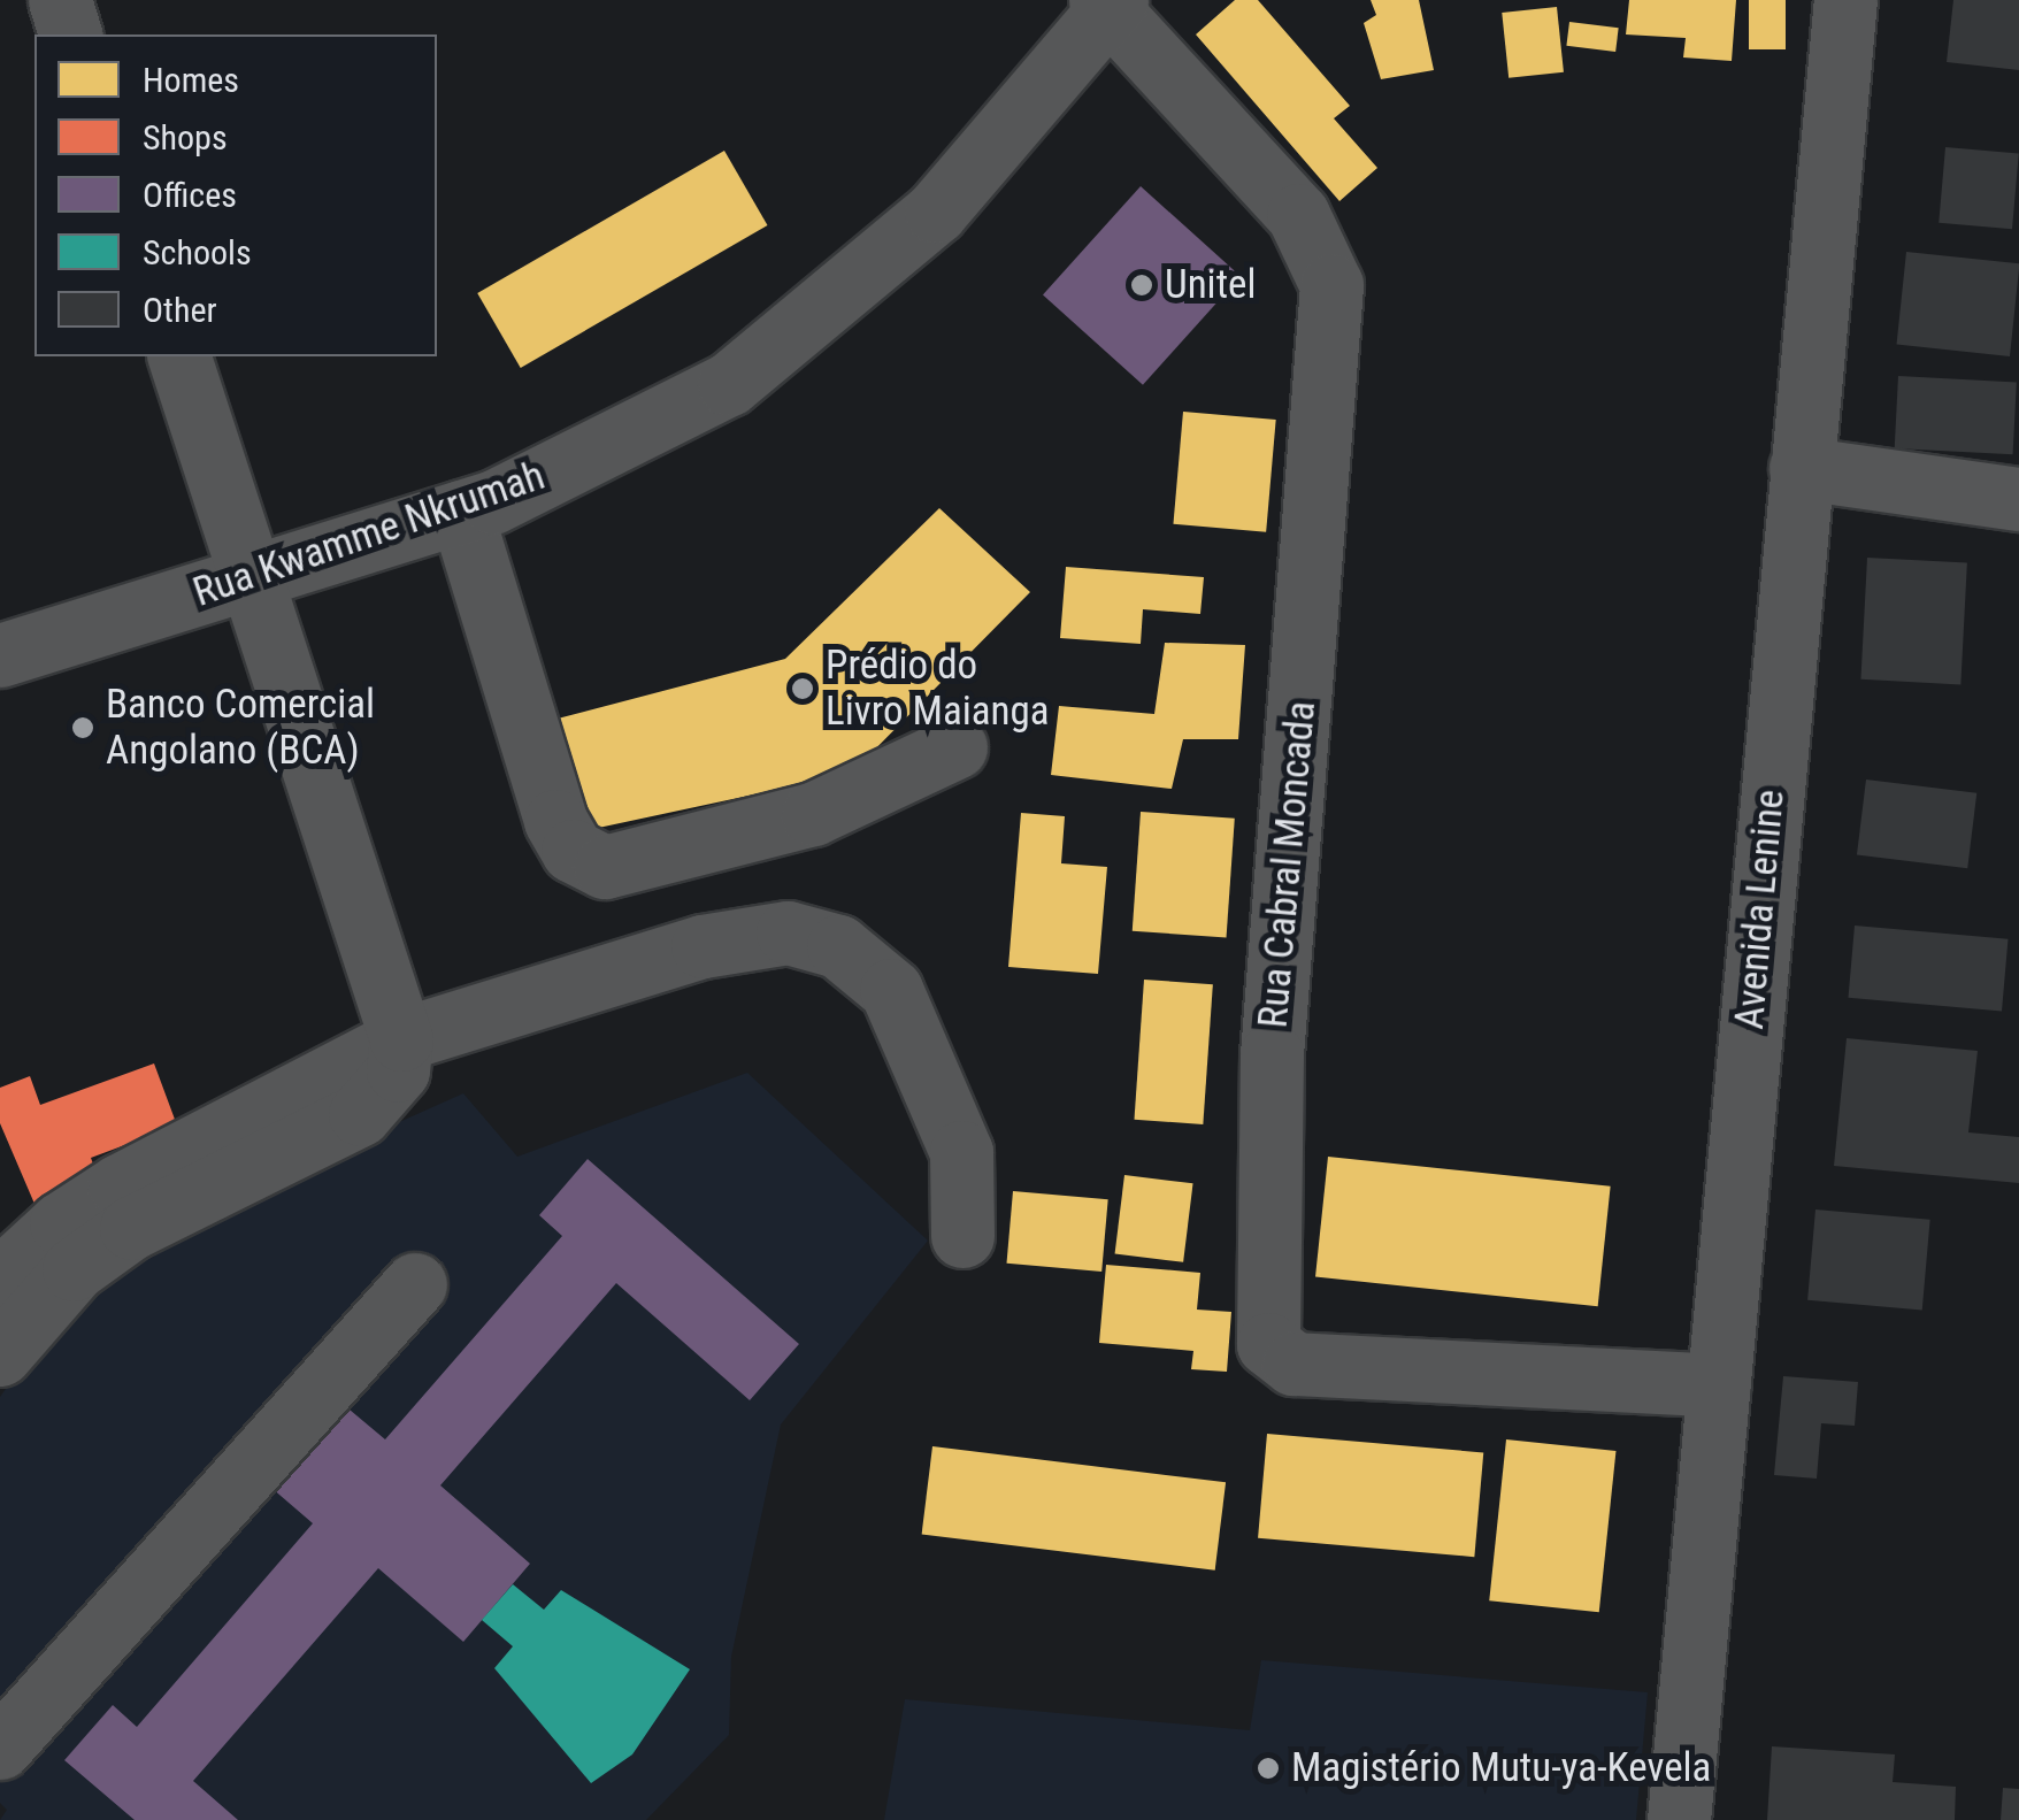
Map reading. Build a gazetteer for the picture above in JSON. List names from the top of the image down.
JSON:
{
  "streets": {
    "street": ["Rua Kwamme Nkrumah", "Rua Cabral Moncada", "Avenida Lenine"]
  },
  "crossings": [
    ["Rua Kwamme Nkrumah", "Rua Cabral Moncada"],
    ["Rua Cabral Moncada", "Avenida Lenine"]
  ],
  "places": [
    "Unitel",
    "Prédio do Livro Maianga",
    "Banco Comercial Angolano (BCA)",
    "Magistério Mutu-ya-Kevela"
  ],
  "legend": [
    "Homes",
    "Shops",
    "Offices",
    "Schools",
    "Other"
  ]
}
